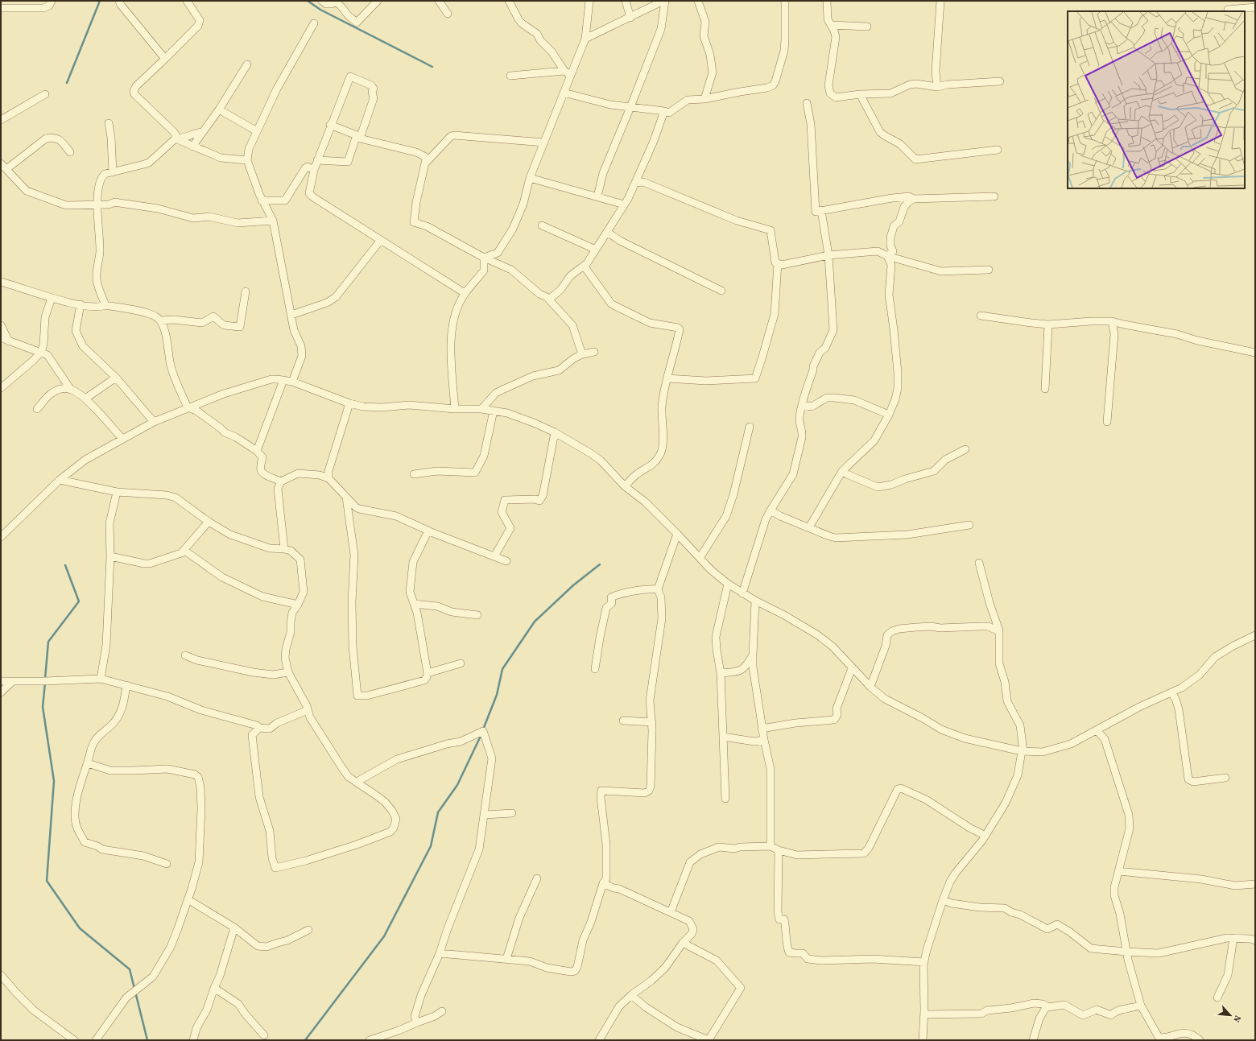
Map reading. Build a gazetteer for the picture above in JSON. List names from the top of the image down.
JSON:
{
  "north": "bottom right"
}
